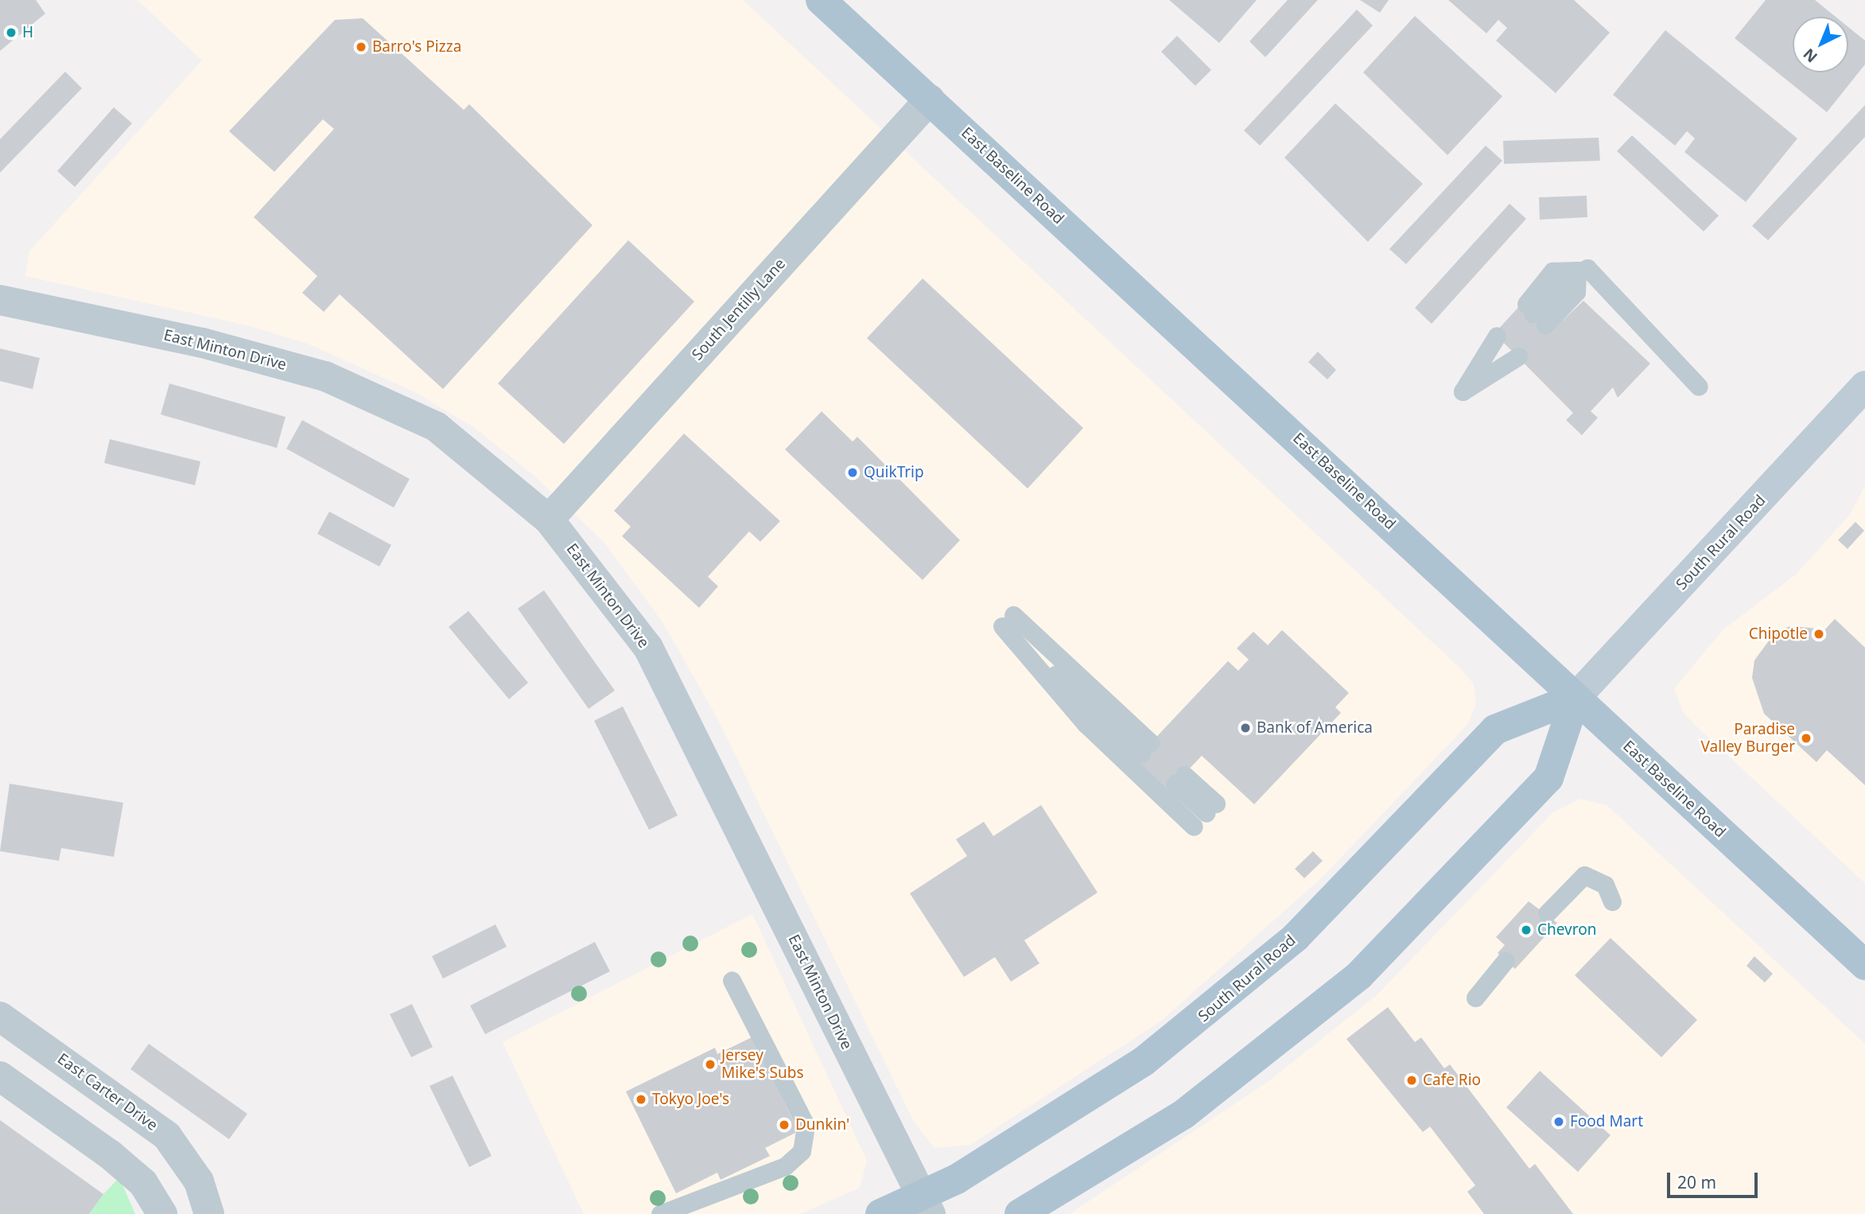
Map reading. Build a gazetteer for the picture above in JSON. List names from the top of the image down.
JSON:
{
  "streets": {
    "main road": ["East Baseline Road", "South Rural Road"],
    "street": ["South Jentilly Lane", "East Minton Drive", "East Carter Drive"]
  },
  "crossings": [
    ["East Baseline Road", "South Jentilly Lane"],
    ["East Baseline Road", "South Rural Road"],
    ["South Jentilly Lane", "East Minton Drive"],
    ["East Minton Drive", "South Rural Road"]
  ],
  "places": [
    "H",
    "Barro's Pizza",
    "QuikTrip",
    "Chipotle",
    "Bank of America",
    "Paradise Valley Burger",
    "Chevron",
    "Jersey Mike's Subs",
    "Cafe Rio",
    "Tokyo Joe's",
    "Food Mart",
    "Dunkin'"
  ],
  "scale_bar": "20 m",
  "north": "bottom left"
}
